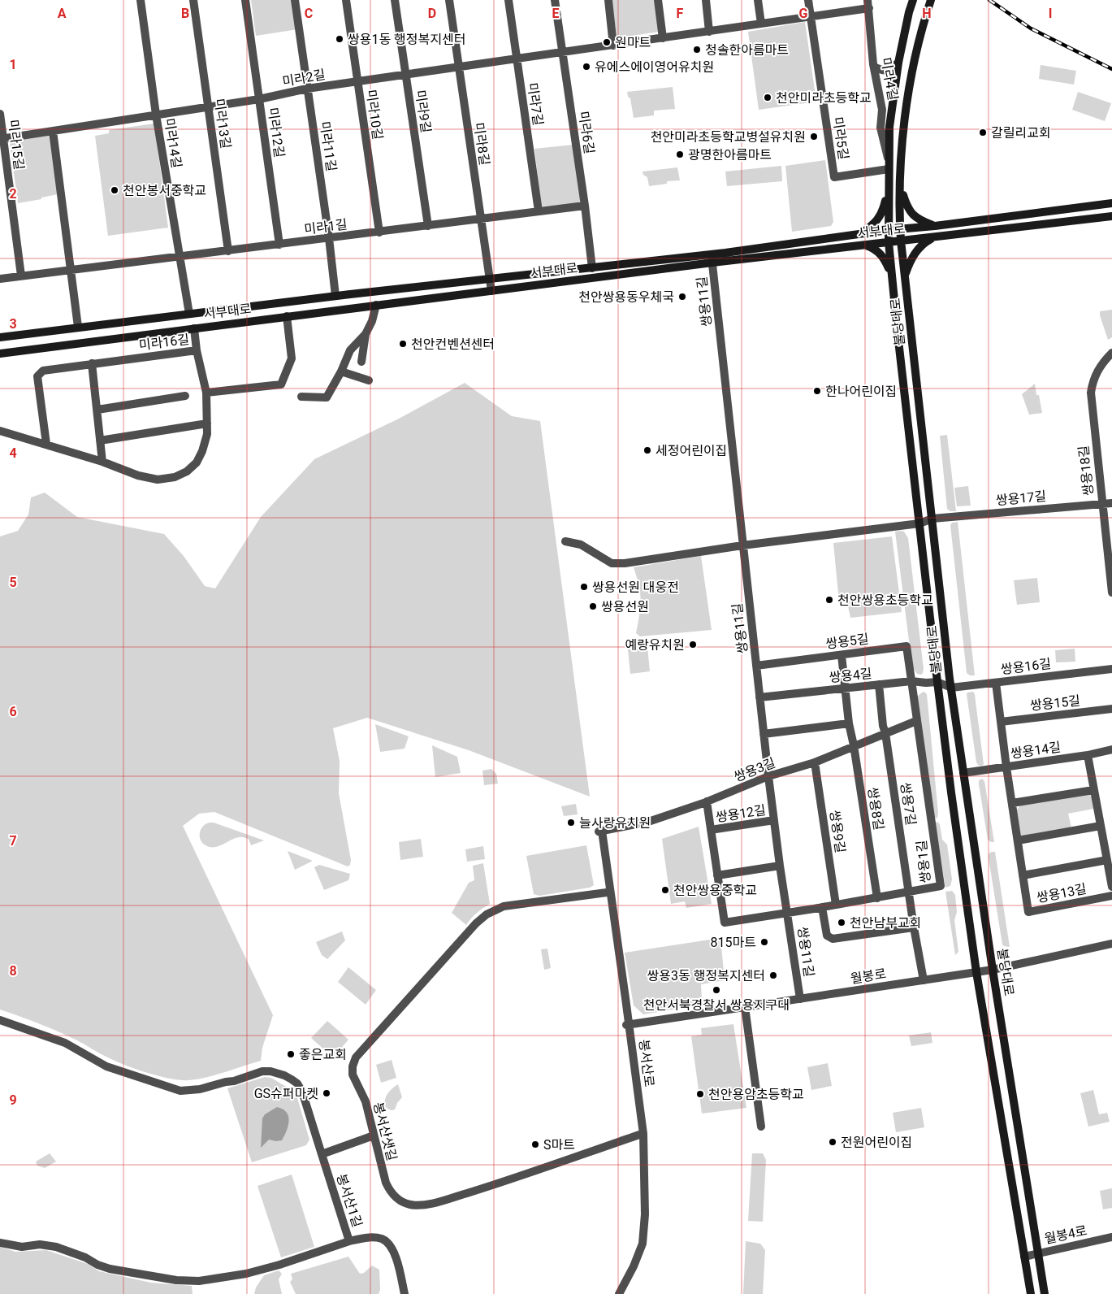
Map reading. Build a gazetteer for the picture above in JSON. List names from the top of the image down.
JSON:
{
  "streets": {
    "main road": ["서부대로", "불당대로"],
    "street": [
      "미라2길",
      "미라4길",
      "미라7길",
      "미라9길",
      "미라10길",
      "미라13길",
      "미라12길",
      "미라6길",
      "미라5길",
      "미라14길",
      "미라8길",
      "미라15길",
      "미라11길",
      "미라1길",
      "쌍용11길",
      "미라16길",
      "쌍용18길",
      "쌍용17길",
      "쌍용5길",
      "쌍용16길",
      "쌍용4길",
      "쌍용15길",
      "쌍용14길",
      "쌍용3길",
      "쌍용7길",
      "쌍용8길",
      "쌍용12길",
      "쌍용9길",
      "쌍용1길",
      "쌍용13길",
      "월봉로",
      "봉서산로",
      "봉서산샛길",
      "봉서산1길",
      "월봉4로"
    ]
  },
  "crossings": [
    ["미라2길", "미라4길"],
    ["미라2길", "미라7길"],
    ["미라2길", "미라9길"],
    ["미라2길", "미라10길"],
    ["미라2길", "미라13길"],
    ["미라2길", "미라12길"],
    ["미라2길", "미라6길"],
    ["미라2길", "미라5길"],
    ["미라2길", "미라14길"],
    ["미라2길", "미라8길"],
    ["미라2길", "미라15길"],
    ["미라2길", "미라11길"],
    ["미라4길", "미라5길"],
    ["미라4길", "불당대로"],
    ["미라7길", "미라1길"],
    ["미라9길", "미라1길"],
    ["미라10길", "미라1길"],
    ["미라13길", "미라1길"],
    ["미라12길", "미라1길"],
    ["미라6길", "미라1길"],
    ["미라6길", "서부대로"],
    ["미라5길", "불당대로"],
    ["미라14길", "미라1길"],
    ["미라14길", "서부대로"],
    ["미라8길", "미라1길"],
    ["미라8길", "서부대로"],
    ["미라15길", "미라1길"],
    ["미라11길", "미라1길"],
    ["미라11길", "서부대로"],
    ["서부대로", "쌍용11길"],
    ["서부대로", "불당대로"],
    ["쌍용11길", "쌍용17길"],
    ["쌍용11길", "쌍용5길"],
    ["쌍용11길", "쌍용4길"],
    ["쌍용11길", "쌍용3길"],
    ["쌍용11길", "쌍용12길"],
    ["쌍용11길", "쌍용1길"],
    ["쌍용11길", "월봉로"],
    ["불당대로", "쌍용17길"],
    ["불당대로", "쌍용16길"],
    ["불당대로", "쌍용4길"],
    ["불당대로", "쌍용14길"],
    ["불당대로", "월봉로"],
    ["불당대로", "월봉4로"],
    ["쌍용18길", "쌍용17길"],
    ["쌍용5길", "쌍용4길"],
    ["쌍용5길", "쌍용8길"],
    ["쌍용5길", "쌍용1길"],
    ["쌍용16길", "쌍용4길"],
    ["쌍용16길", "쌍용13길"],
    ["쌍용4길", "쌍용7길"],
    ["쌍용4길", "쌍용8길"],
    ["쌍용4길", "쌍용1길"],
    ["쌍용15길", "쌍용13길"],
    ["쌍용14길", "쌍용13길"],
    ["쌍용3길", "쌍용7길"],
    ["쌍용3길", "쌍용8길"],
    ["쌍용3길", "쌍용12길"],
    ["쌍용3길", "쌍용9길"],
    ["쌍용3길", "쌍용1길"],
    ["쌍용3길", "봉서산로"],
    ["쌍용7길", "쌍용1길"],
    ["쌍용7길", "월봉로"],
    ["쌍용8길", "쌍용1길"],
    ["쌍용12길", "쌍용1길"],
    ["쌍용9길", "쌍용1길"],
    ["월봉로", "봉서산로"],
    ["봉서산로", "봉서산샛길"]
  ],
  "places": [
    "쌍용1동 행정복지센터",
    "원마트",
    "청솔한아름마트",
    "유에스에이영어유치원",
    "천안미라초등학교",
    "갈릴리교회",
    "천안미라초등학교병설유치원",
    "광명한아름마트",
    "천안봉서중학교",
    "천안쌍용동우체국",
    "천안컨벤션센터",
    "한나어린이집",
    "세정어린이집",
    "쌍용선원 대웅전",
    "천안쌍용초등학교",
    "쌍용선원",
    "예랑유치원",
    "늘사랑유치원",
    "천안쌍용중학교",
    "천안남부교회",
    "815마트",
    "쌍용3동 행정복지센터",
    "천안서북경찰서 쌍용지구대",
    "좋은교회",
    "GS슈퍼마켓",
    "천안용암초등학교",
    "전원어린이집",
    "S마트"
  ],
  "grid": {
    "columns": [
      "A",
      "B",
      "C",
      "D",
      "E",
      "F",
      "G",
      "H",
      "I"
    ],
    "rows": [
      "1",
      "2",
      "3",
      "4",
      "5",
      "6",
      "7",
      "8",
      "9"
    ]
  }
}
